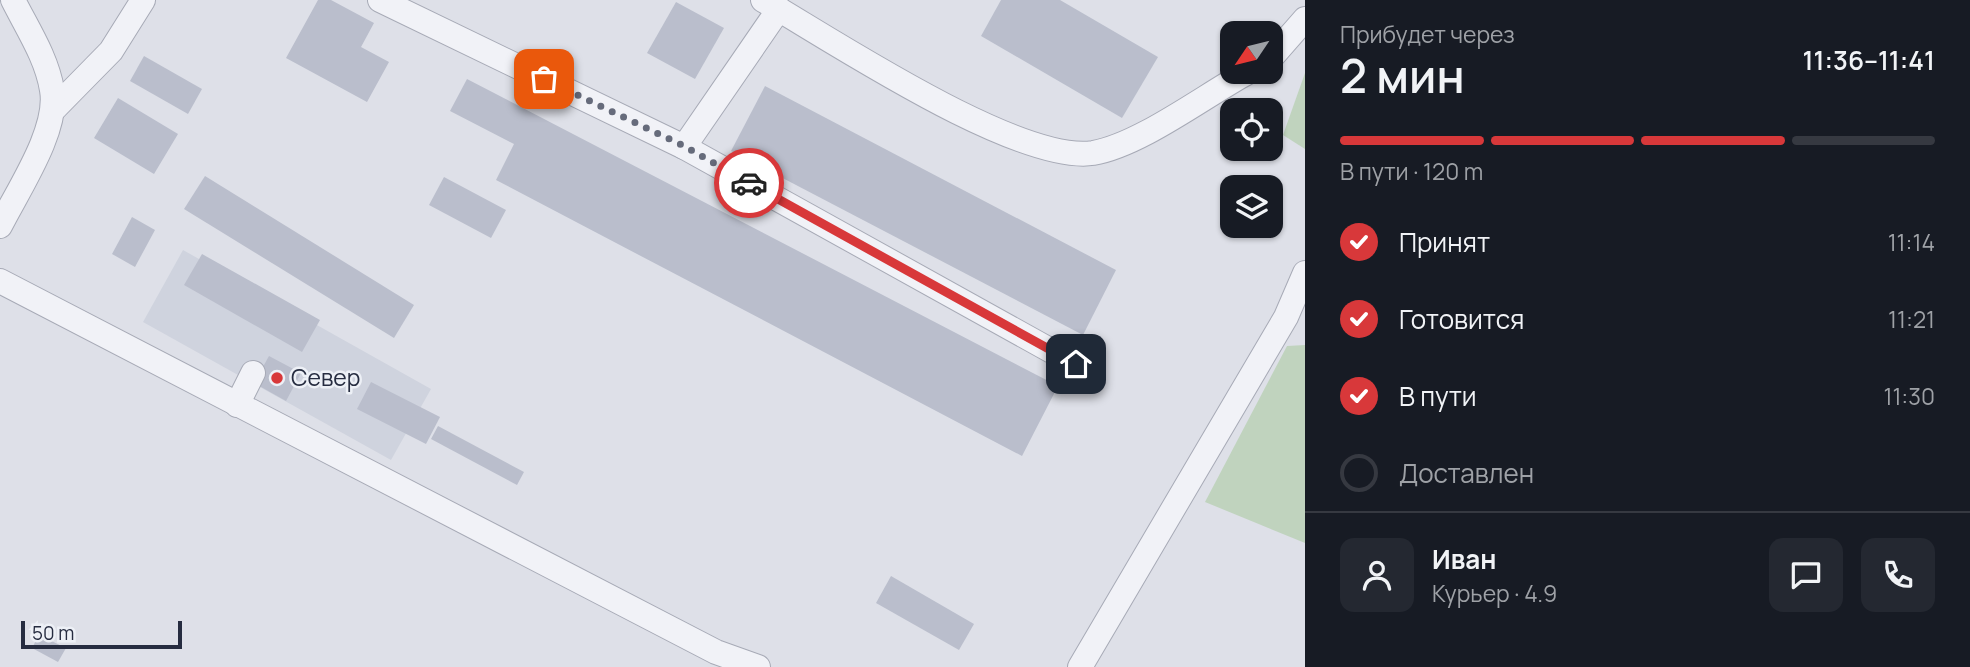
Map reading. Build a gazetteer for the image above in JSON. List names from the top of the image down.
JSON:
{
  "places": ["Север"],
  "scale_bar": "50 m",
  "north": "bottom left",
  "page": {
    "heading": ["2 мин", "Прибудет через", "11:36–11:41"],
    "panel": ["Иван", "Курьер · 4.9"],
    "bar": "В пути · 120 m",
    "list": [
      ["Принят", "11:14"],
      ["Готовится", "11:21"],
      ["В пути", "11:30"],
      "Доставлен"
    ],
    "scale": "50 m"
  }
}
